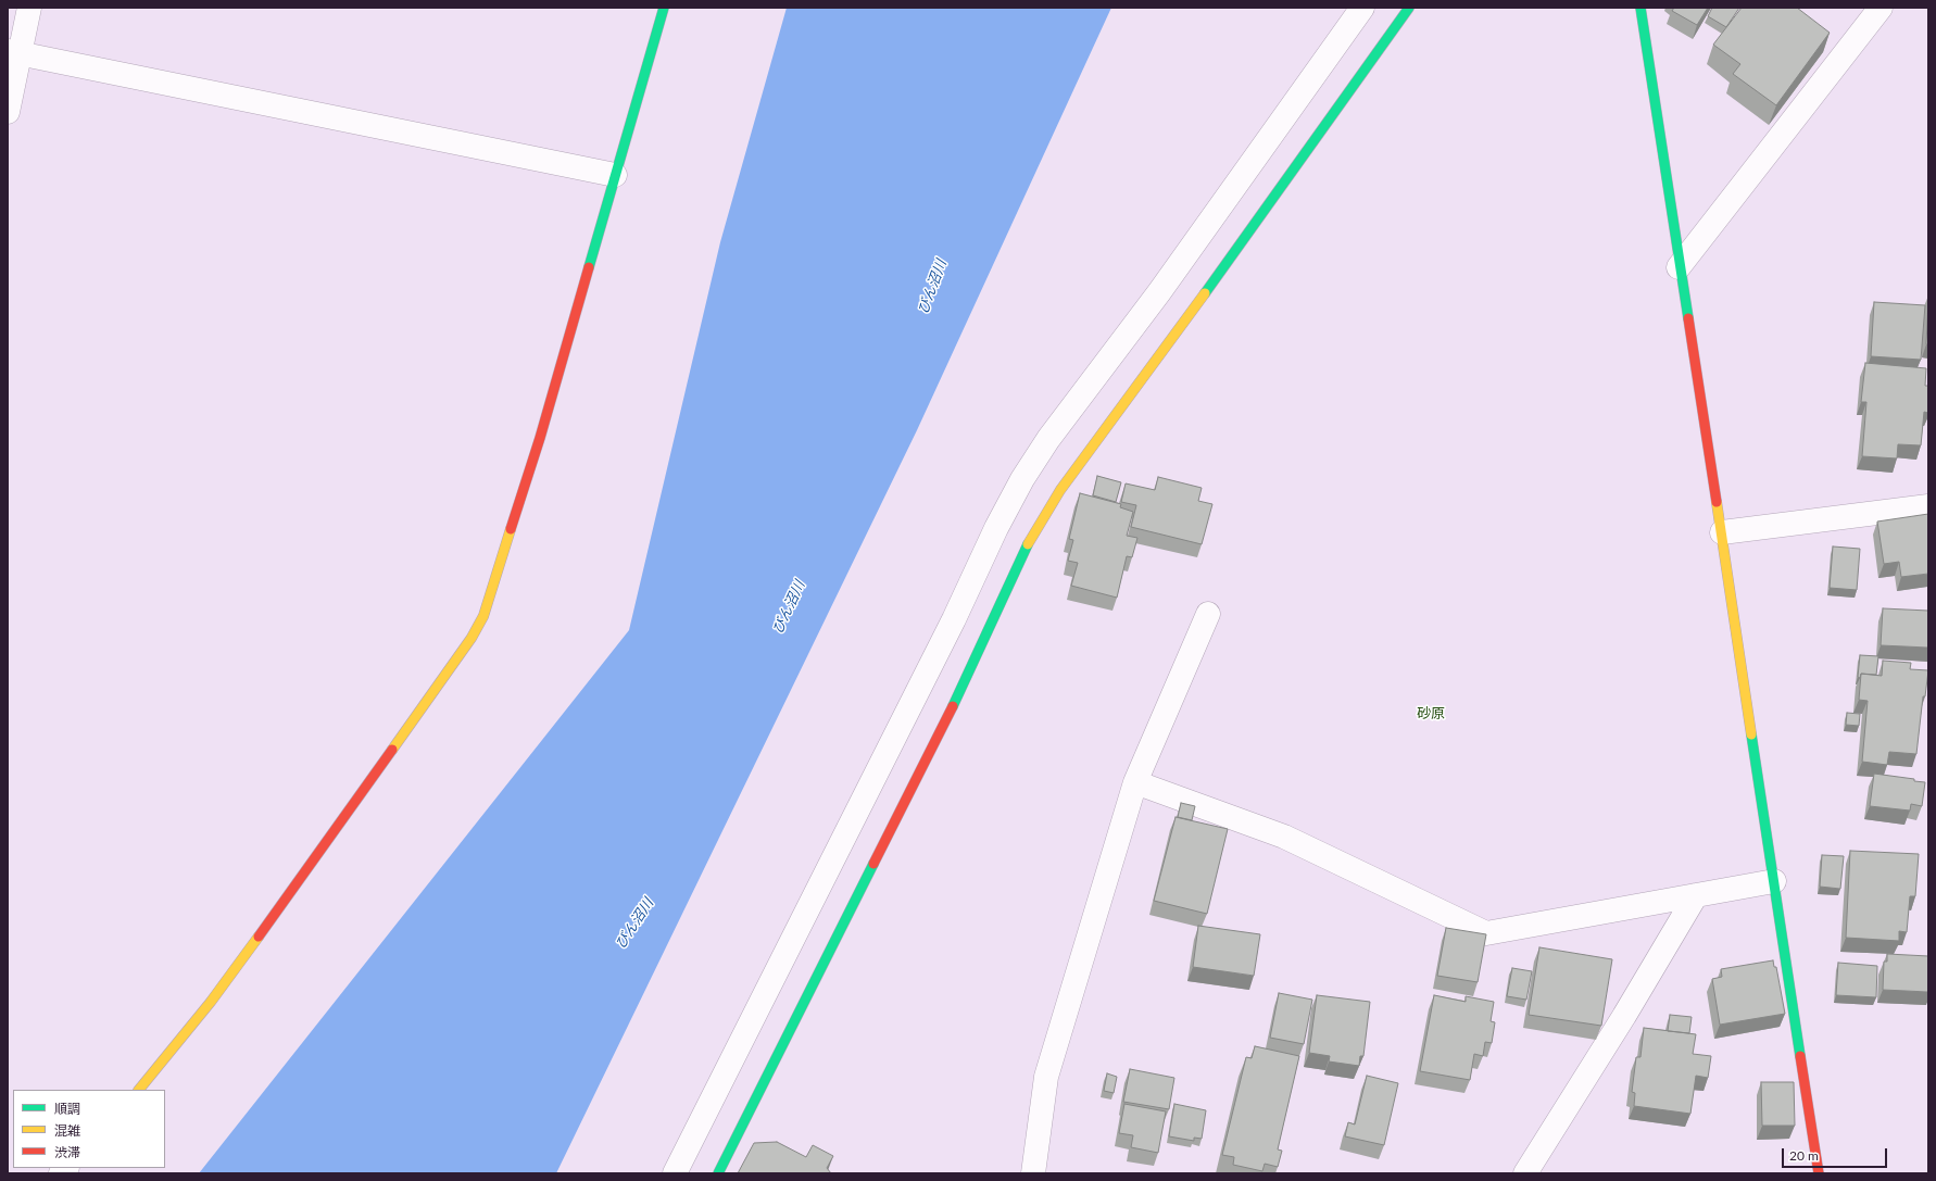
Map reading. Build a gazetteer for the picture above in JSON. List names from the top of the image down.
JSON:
{
  "districts": ["砂原"],
  "water": ["びん沼川"],
  "legend": ["順調", "混雑", "渋滞"],
  "scale_bar": "20 m"
}
